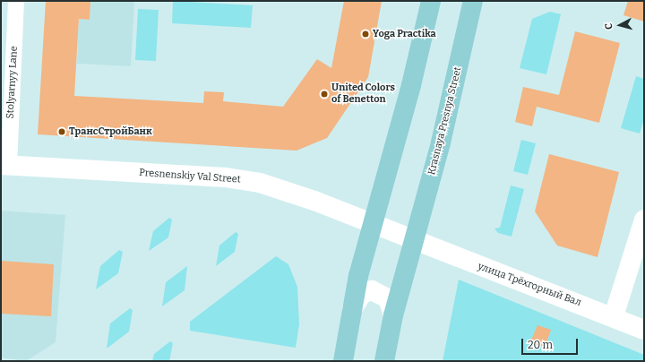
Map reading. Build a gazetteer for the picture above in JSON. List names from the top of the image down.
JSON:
{
  "streets": {
    "main road": ["Krasnaya Presnya Street", "Presnenskiy Val Street", "улица Трёхгорный Вал"],
    "street": ["Stolyarnyy Lane"]
  },
  "crossings": [
    ["Stolyarnyy Lane", "Presnenskiy Val Street"],
    ["Krasnaya Presnya Street", "Presnenskiy Val Street"],
    ["Krasnaya Presnya Street", "улица Трёхгорный Вал"],
    ["Presnenskiy Val Street", "улица Трёхгорный Вал"]
  ],
  "places": ["Yoga Practika", "United Colors of Benetton", "ТрансСтройБанк"],
  "scale_bar": "20 m",
  "north": "left"
}
